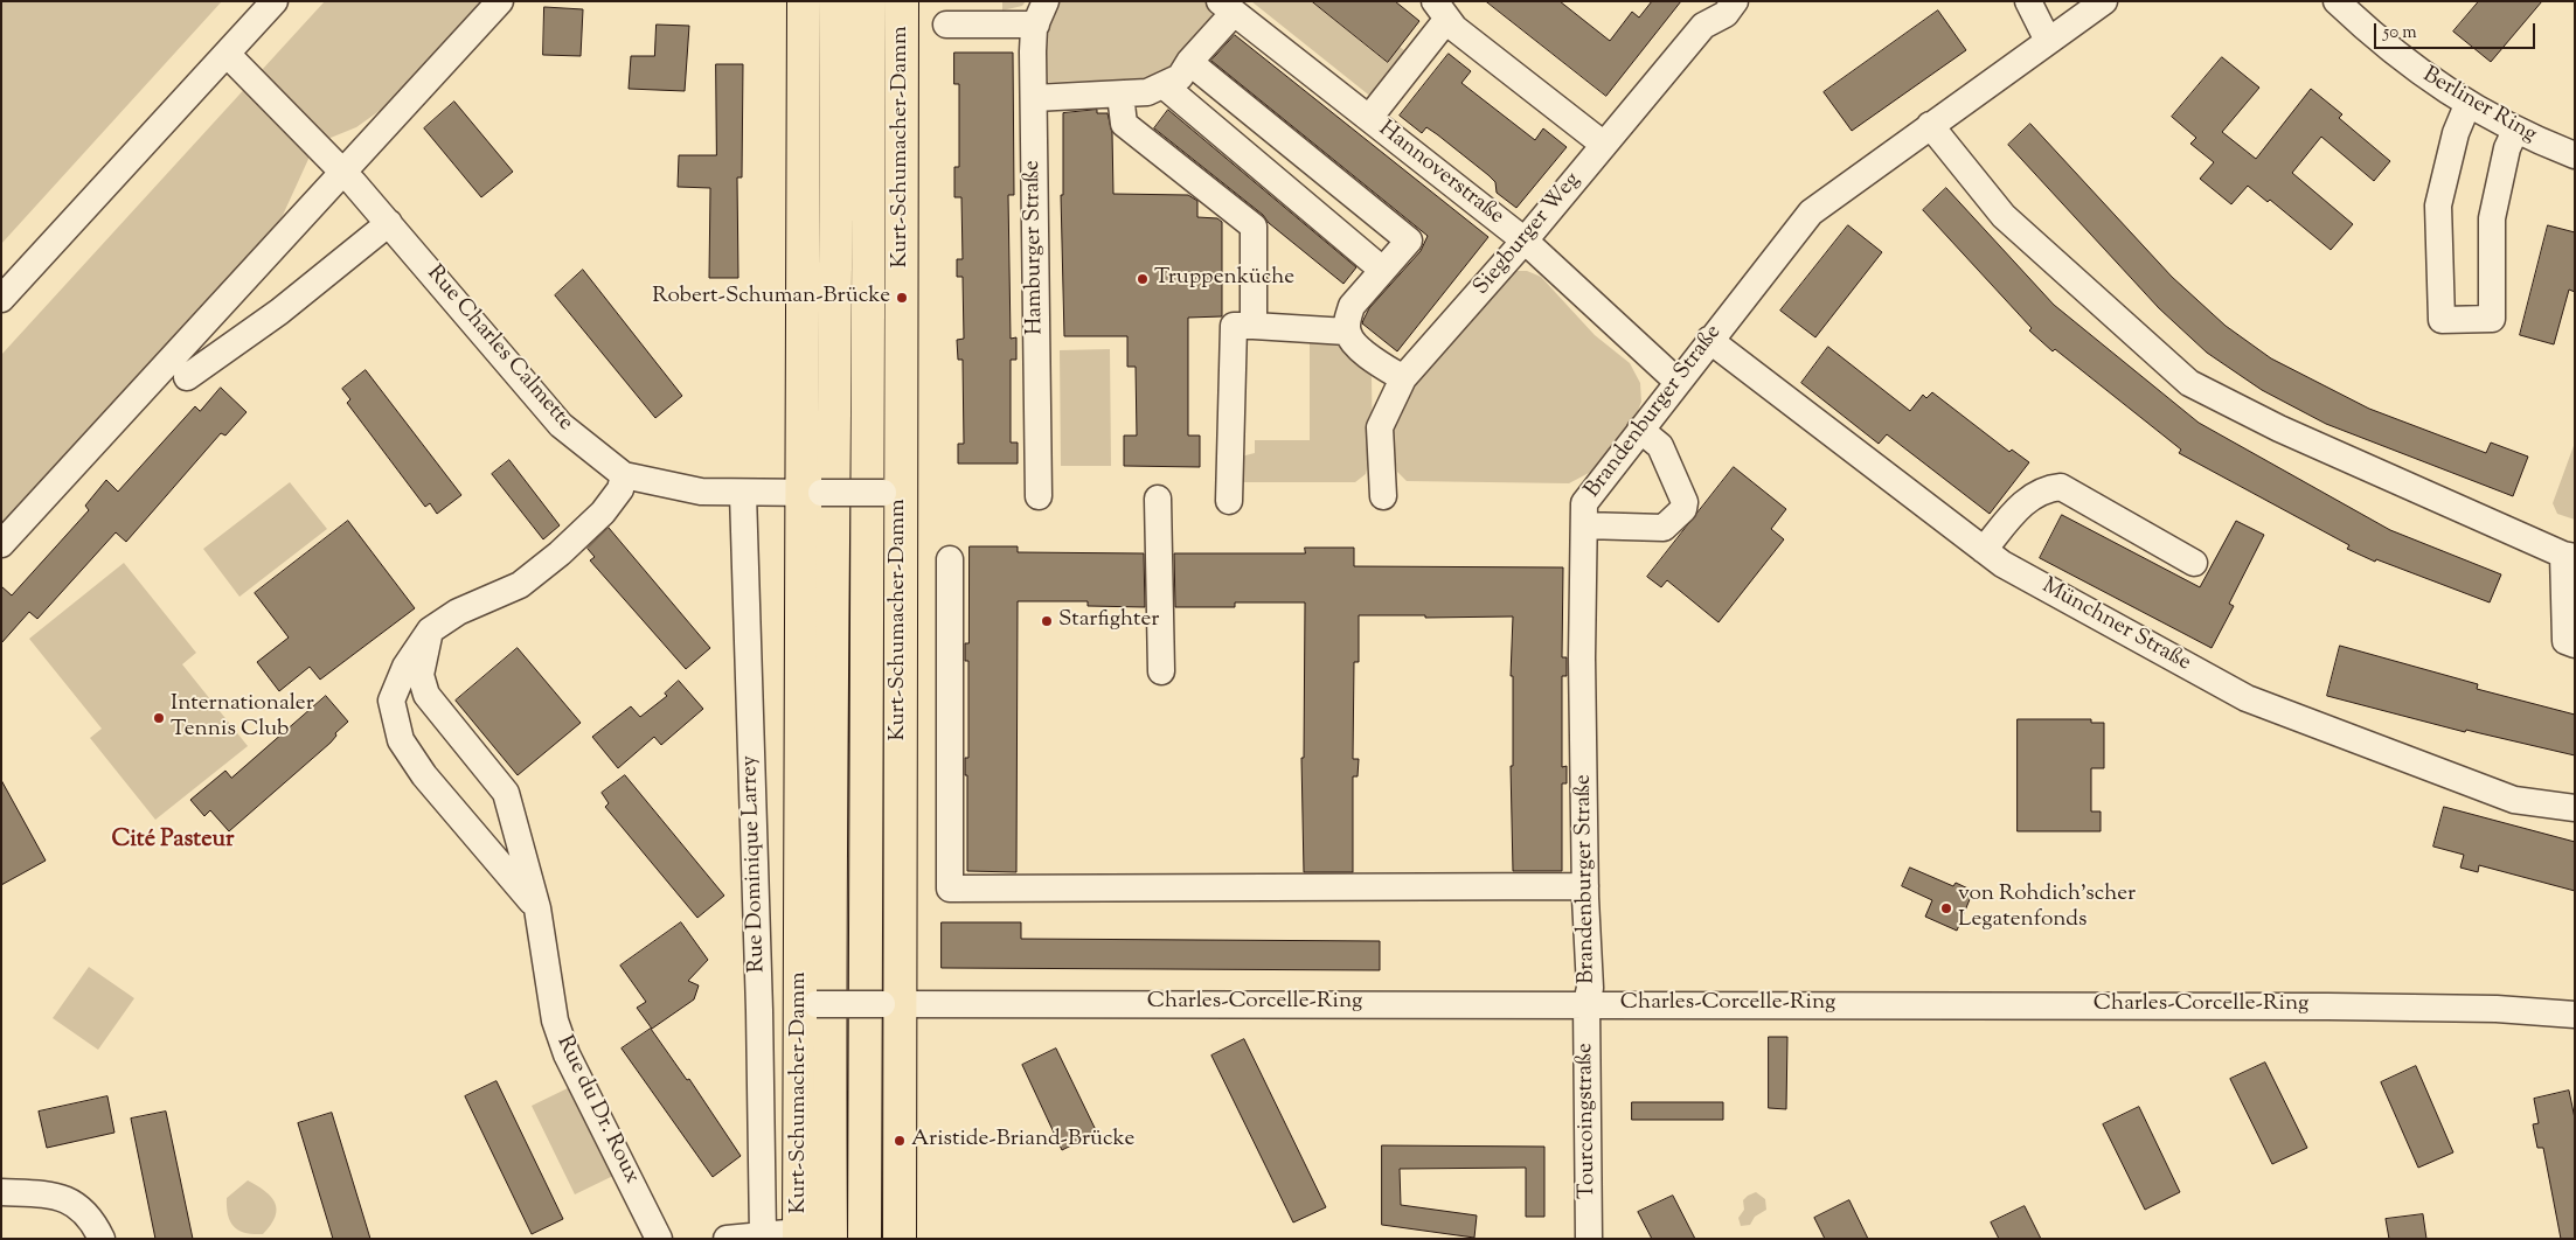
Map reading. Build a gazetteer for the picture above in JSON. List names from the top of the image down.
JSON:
{
  "streets": {
    "main road": ["Kurt-Schumacher-Damm"],
    "street": [
      "Berliner Ring",
      "Hannoverstraße",
      "Siegburger Weg",
      "Hamburger Straße",
      "Rue Charles Calmette",
      "Brandenburger Straße",
      "Münchner Straße",
      "Rue Dominique Larrey",
      "Charles-Corcelle-Ring",
      "Rue du Dr. Roux",
      "Tourcoingstraße"
    ]
  },
  "crossings": [
    ["Kurt-Schumacher-Damm", "Rue Charles Calmette"],
    ["Kurt-Schumacher-Damm", "Charles-Corcelle-Ring"],
    ["Hannoverstraße", "Siegburger Weg"],
    ["Hannoverstraße", "Brandenburger Straße"],
    ["Rue Charles Calmette", "Rue Dominique Larrey"],
    ["Brandenburger Straße", "Münchner Straße"],
    ["Brandenburger Straße", "Charles-Corcelle-Ring"],
    ["Brandenburger Straße", "Tourcoingstraße"],
    ["Charles-Corcelle-Ring", "Tourcoingstraße"]
  ],
  "districts": ["Cité Pasteur"],
  "places": [
    "Truppenküche",
    "Robert-Schuman-Brücke",
    "Starfighter",
    "Internationaler Tennis Club",
    "von Rohdich'scher Legatenfonds",
    "Aristide-Briand-Brücke"
  ],
  "scale_bar": "50 m"
}
